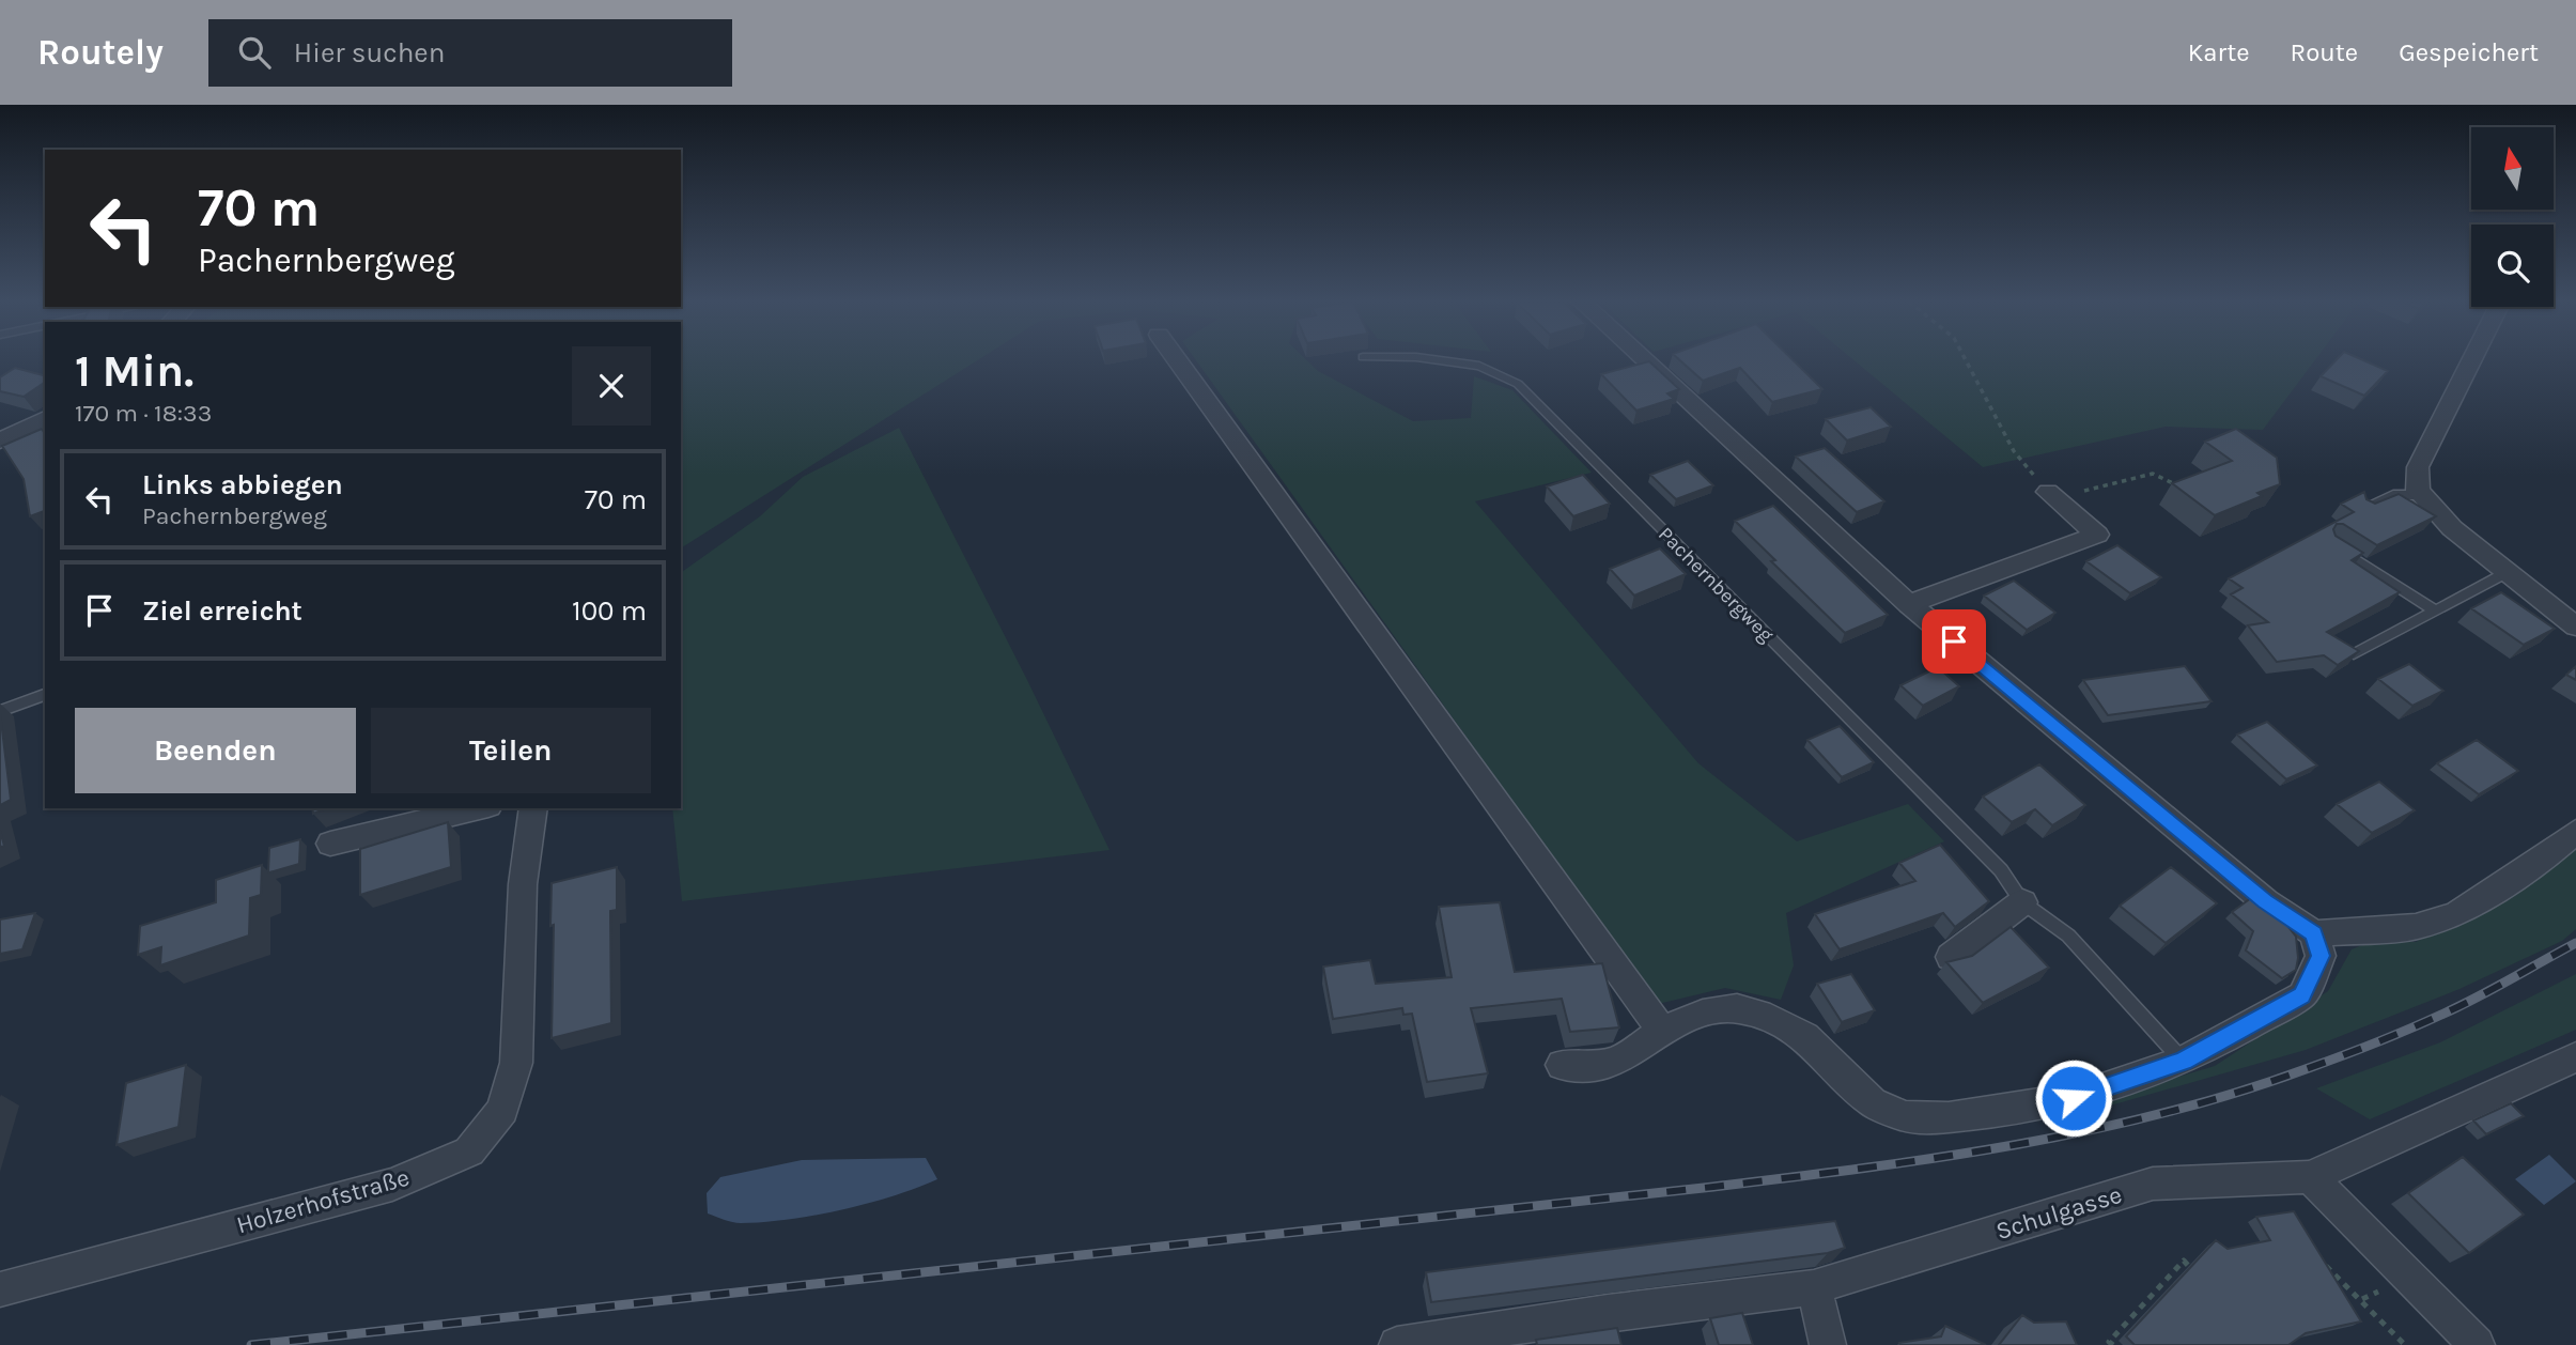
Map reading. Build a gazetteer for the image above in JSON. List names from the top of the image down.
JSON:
{
  "streets": {
    "street": ["Holzerhofstraße", "Schulgasse"],
    "lane": ["Pachernbergweg"]
  },
  "north": "top",
  "page": {
    "header": "Routely",
    "search": "Hier suchen",
    "nav": ["Karte", "Route", "Gespeichert"],
    "turn": ["70 m", "Pachernbergweg"],
    "heading": ["1 Min.", "170 m · 18:33"],
    "list": [
      {
        "name": "Links abbiegen",
        "note": "Pachernbergweg",
        "value": "70 m"
      },
      {
        "name": "Ziel erreicht",
        "value": "100 m"
      }
    ],
    "buttons": ["Beenden", "Teilen"]
  }
}
